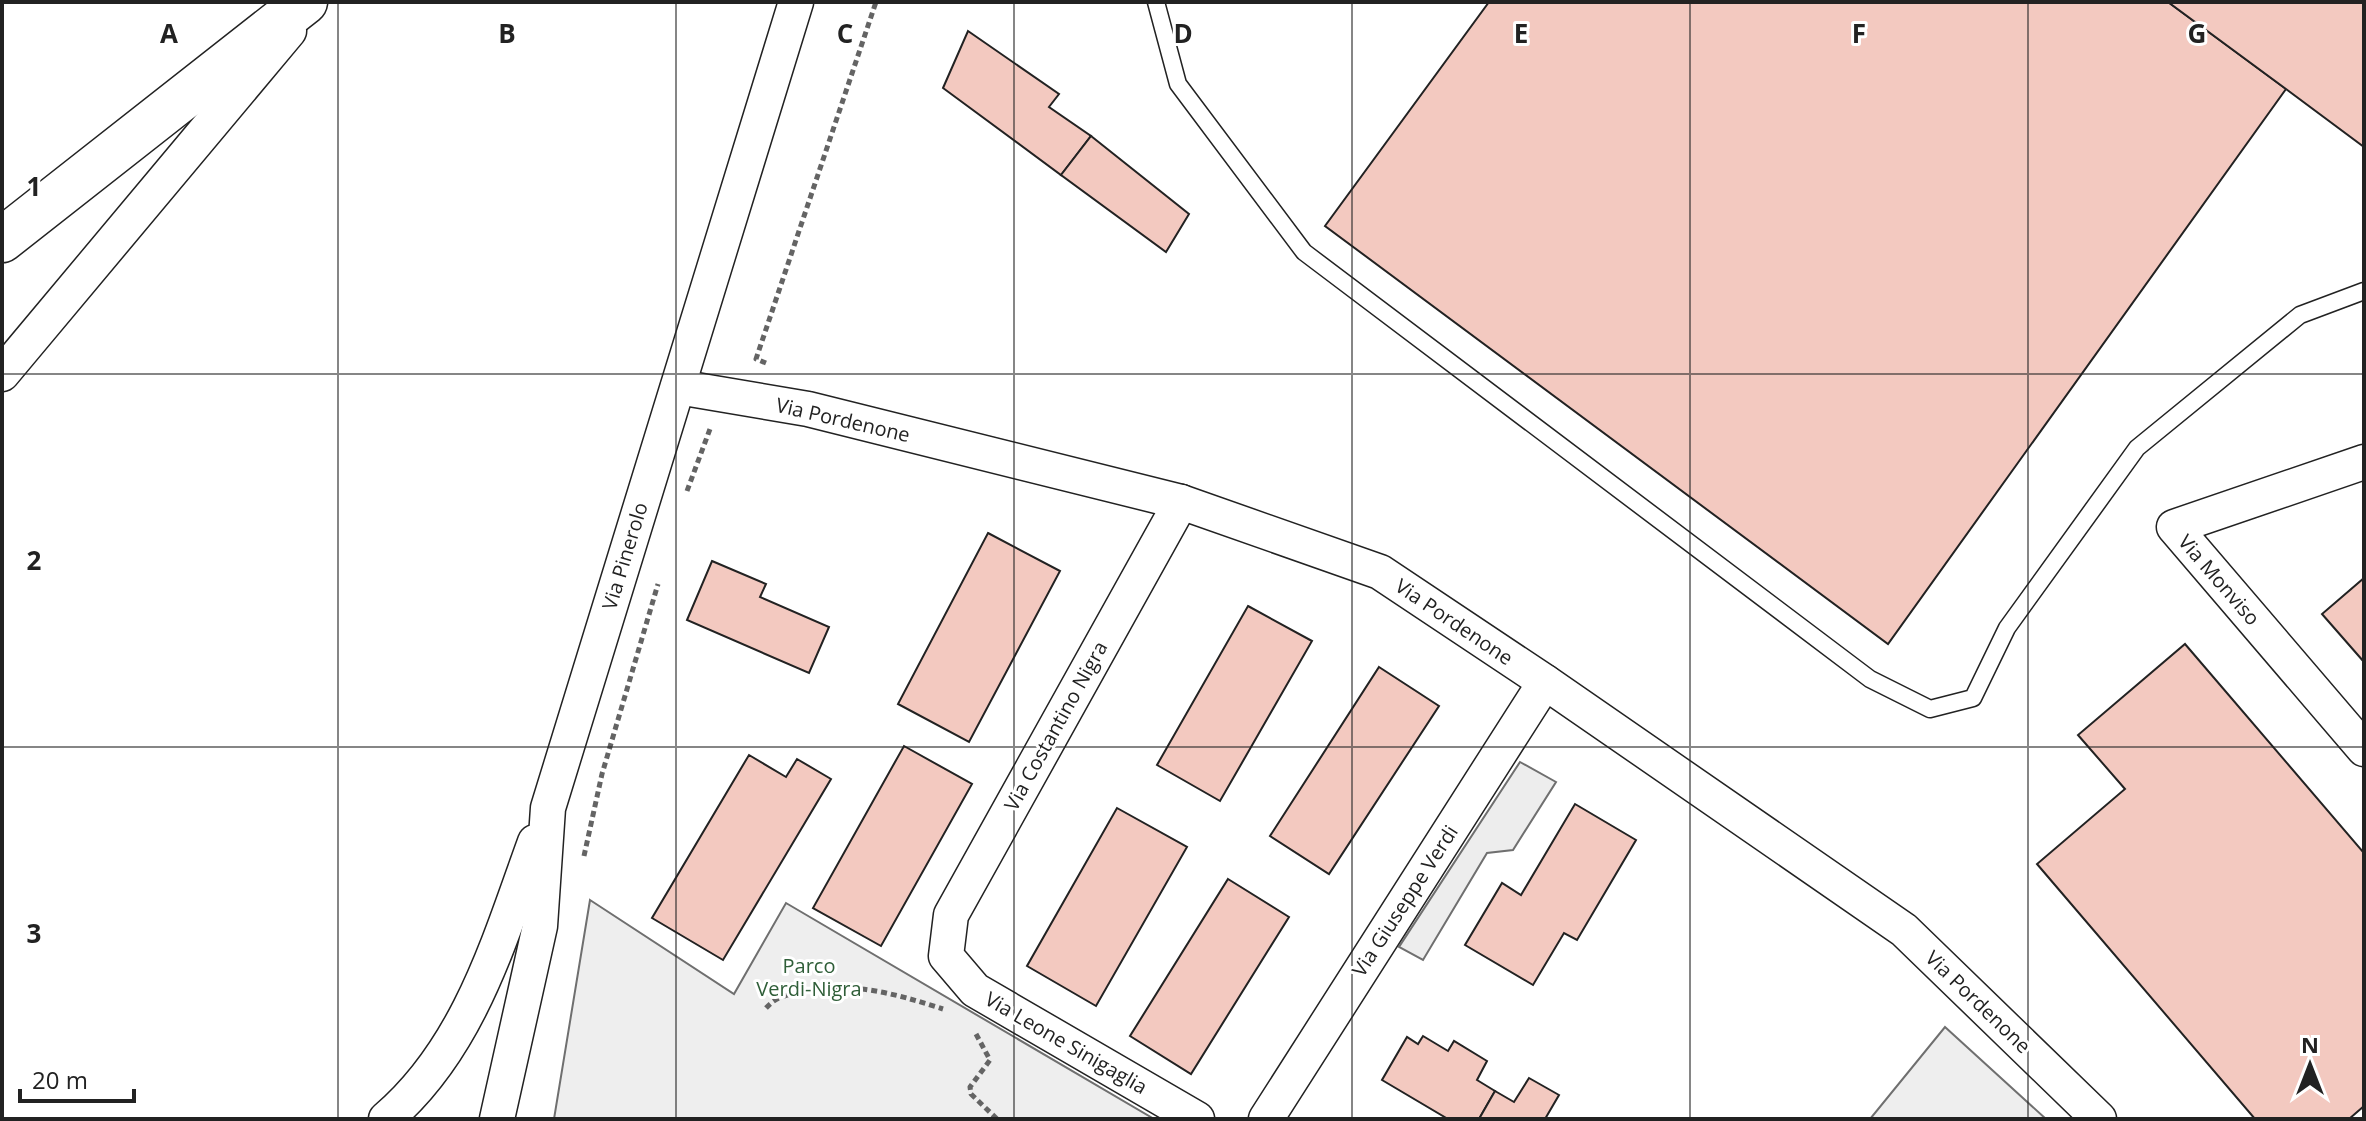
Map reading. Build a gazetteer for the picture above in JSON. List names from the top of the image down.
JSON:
{
  "streets": {
    "street": [
      "Via Pordenone",
      "Via Pinerolo",
      "Via Monviso",
      "Via Costantino Nigra",
      "Via Giuseppe Verdi",
      "Via Leone Sinigaglia"
    ]
  },
  "crossings": [
    ["Via Pordenone", "Via Pinerolo"],
    ["Via Pordenone", "Via Costantino Nigra"],
    ["Via Pordenone", "Via Giuseppe Verdi"],
    ["Via Costantino Nigra", "Via Leone Sinigaglia"]
  ],
  "parks": ["Parco Verdi-Nigra"],
  "scale_bar": "20 m",
  "north": "top",
  "grid": {
    "columns": [
      "A",
      "B",
      "C",
      "D",
      "E",
      "F",
      "G"
    ],
    "rows": ["1", "2", "3"]
  }
}
